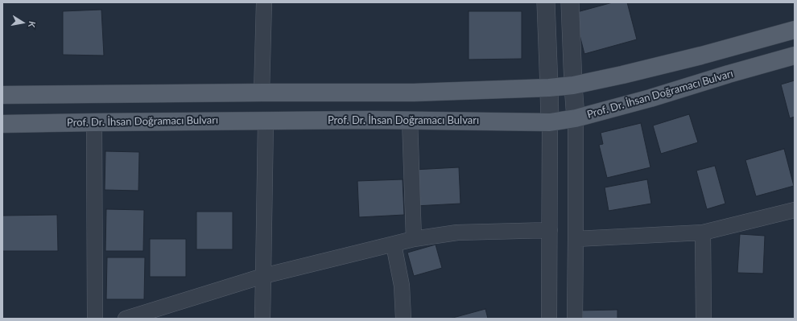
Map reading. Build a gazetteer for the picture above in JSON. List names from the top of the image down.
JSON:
{
  "streets": {
    "main road": ["Prof. Dr. İhsan Doğramacı Bulvarı"]
  },
  "north": "right"
}
